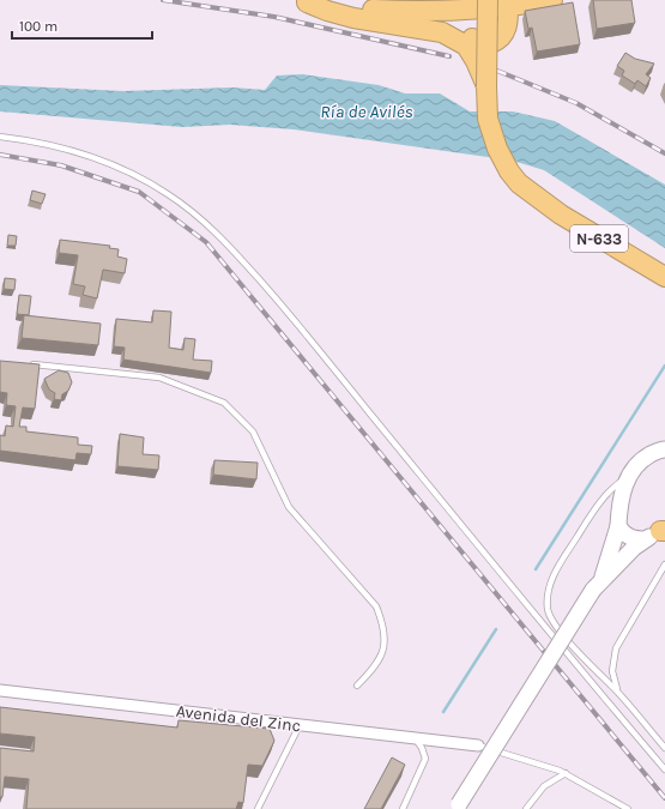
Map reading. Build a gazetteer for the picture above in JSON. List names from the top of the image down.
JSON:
{
  "streets": {
    "highway": ["N-633"],
    "street": ["Avenida del Zinc"]
  },
  "water": ["Ría de Avilés"],
  "scale_bar": "100 m"
}
